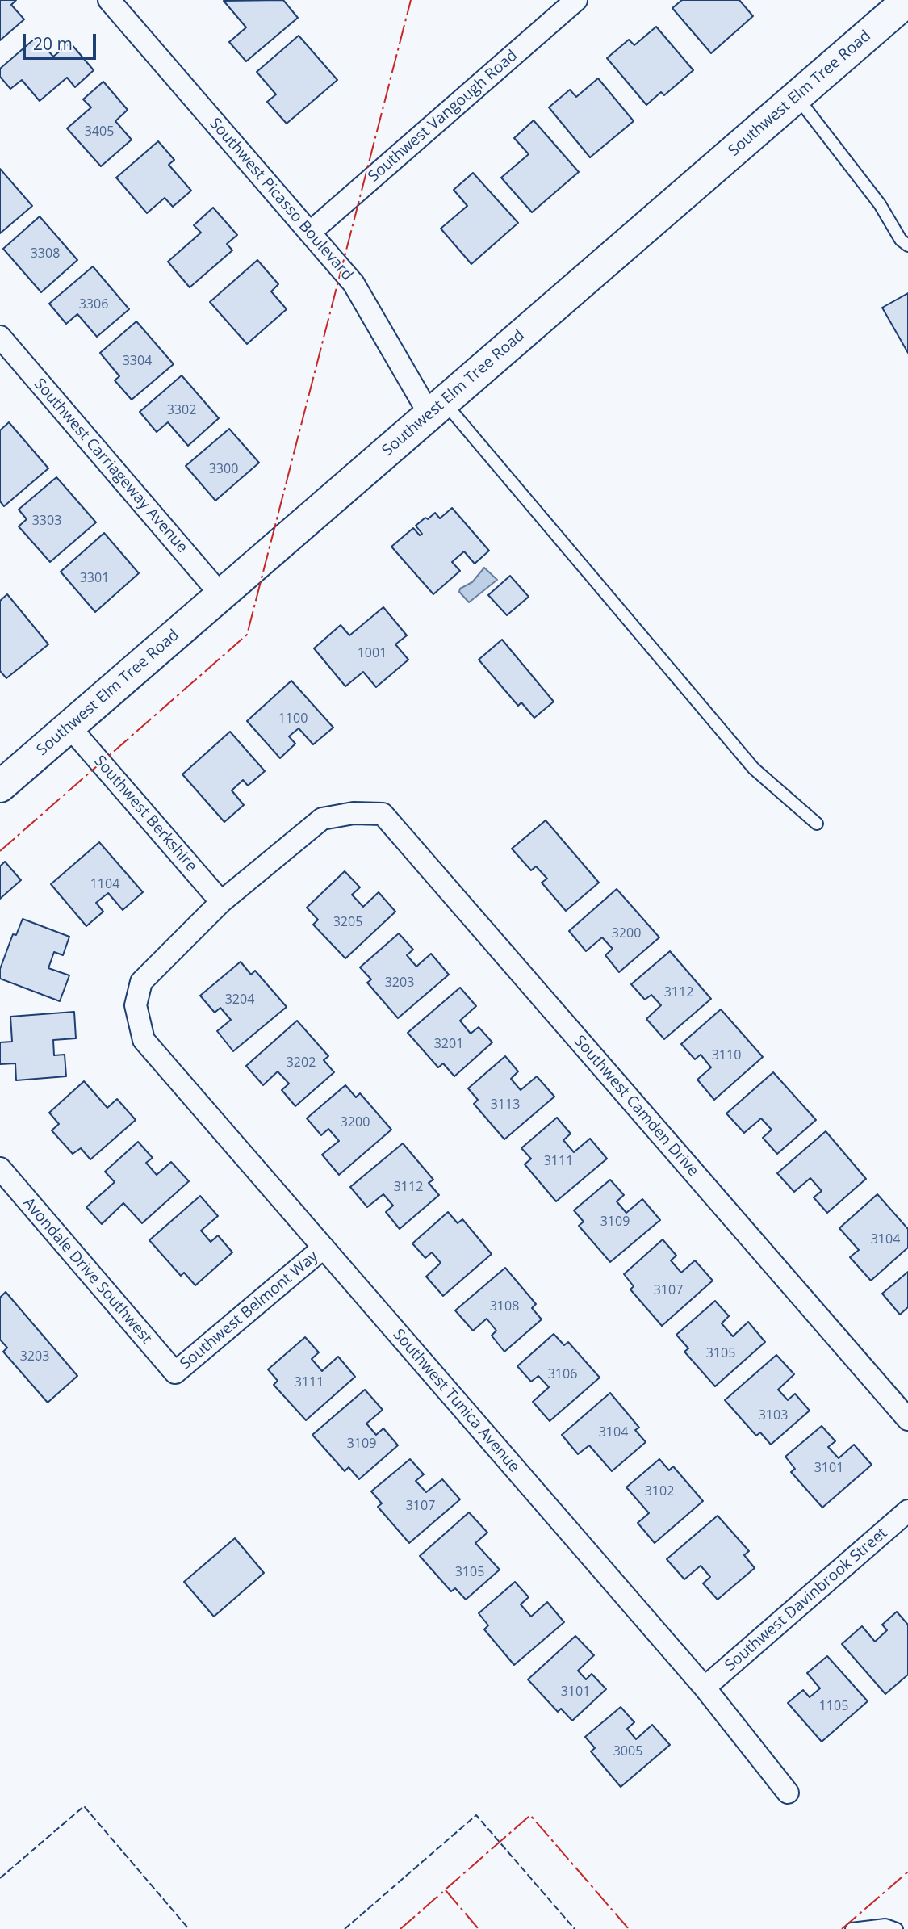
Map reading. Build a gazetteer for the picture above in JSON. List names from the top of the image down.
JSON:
{
  "streets": {
    "street": [
      "Southwest Elm Tree Road",
      "Southwest Vangough Road",
      "Southwest Picasso Boulevard",
      "Southwest Carriageway Avenue",
      "Southwest Berkshire",
      "Southwest Camden Drive",
      "Avondale Drive Southwest",
      "Southwest Belmont Way",
      "Southwest Tunica Avenue",
      "Southwest Davinbrook Street"
    ]
  },
  "crossings": [
    ["Southwest Elm Tree Road", "Southwest Picasso Boulevard"],
    ["Southwest Elm Tree Road", "Southwest Carriageway Avenue"],
    ["Southwest Elm Tree Road", "Southwest Berkshire"],
    ["Southwest Vangough Road", "Southwest Picasso Boulevard"],
    ["Southwest Berkshire", "Southwest Camden Drive"],
    ["Southwest Camden Drive", "Southwest Tunica Avenue"],
    ["Avondale Drive Southwest", "Southwest Belmont Way"],
    ["Southwest Belmont Way", "Southwest Tunica Avenue"],
    ["Southwest Tunica Avenue", "Southwest Davinbrook Street"]
  ],
  "house_numbers": [
    "3405",
    "3308",
    "3306",
    "3304",
    "3302",
    "3300",
    "3303",
    "3301",
    "1001",
    "1100",
    "1104",
    "3205",
    "3200",
    "3203",
    "3112",
    "3204",
    "3201",
    "3110",
    "3202",
    "3113",
    "3200",
    "3111",
    "3112",
    "3109",
    "3104",
    "3107",
    "3108",
    "3105",
    "3203",
    "3106",
    "3111",
    "3103",
    "3104",
    "3109",
    "3101",
    "3102",
    "3107",
    "3105",
    "3101",
    "1105",
    "3005"
  ],
  "scale_bar": "20 m"
}
